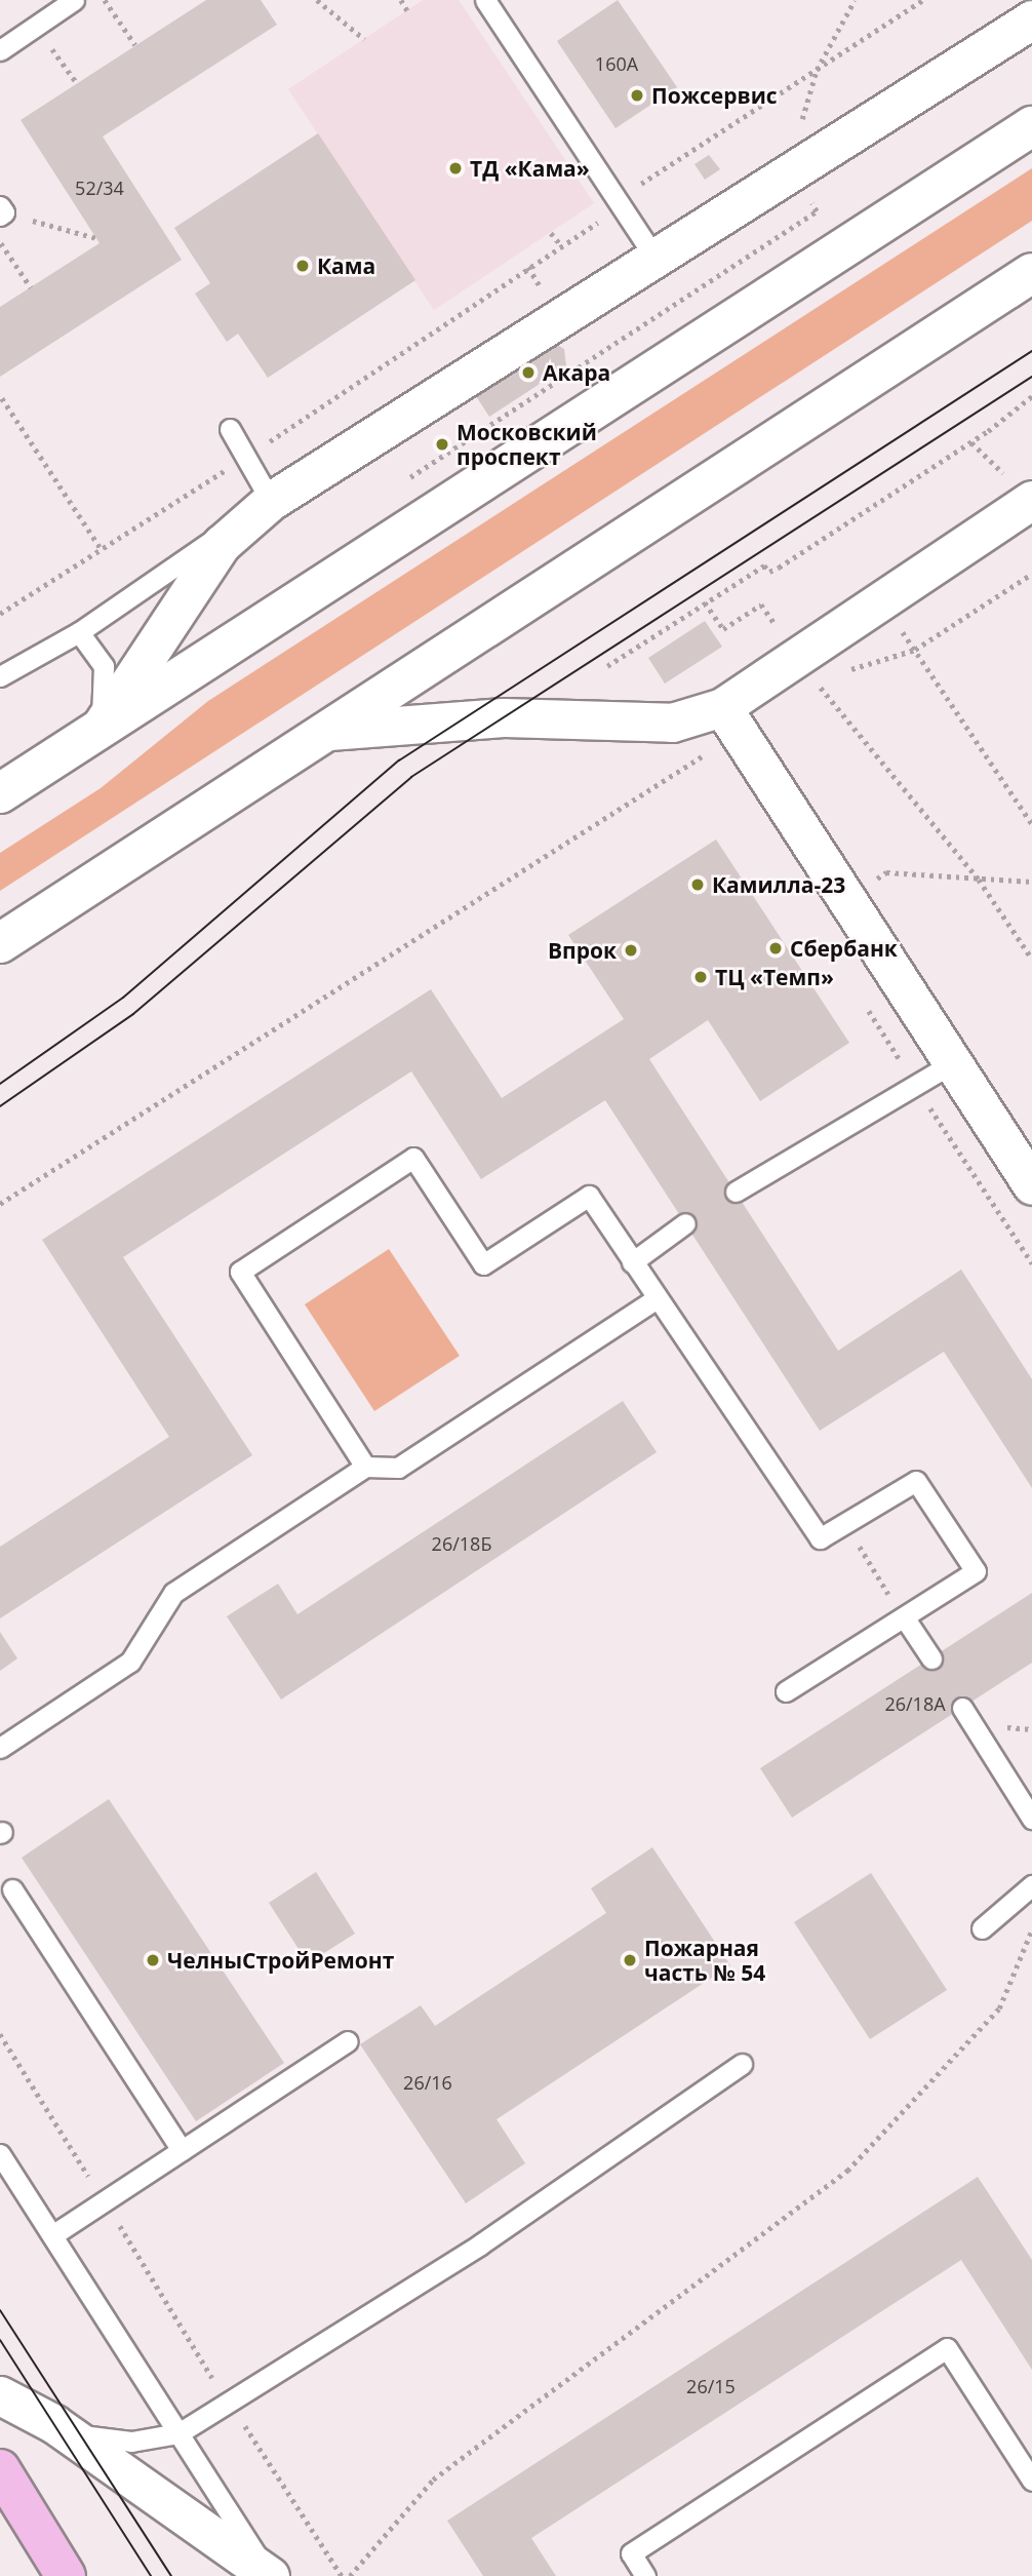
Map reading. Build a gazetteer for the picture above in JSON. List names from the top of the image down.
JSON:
{
  "places": [
    "Пожсервис",
    "ТД «Кама»",
    "Кама",
    "Акара",
    "Московский проспект",
    "Камилла-23",
    "Сбербанк",
    "Впрок",
    "ТЦ «Темп»",
    "ЧелныСтройРемонт",
    "Пожарная часть № 54"
  ],
  "house_numbers": [
    "160А",
    "52/34",
    "26/18Б",
    "26/18А",
    "26/16",
    "26/15"
  ]
}
